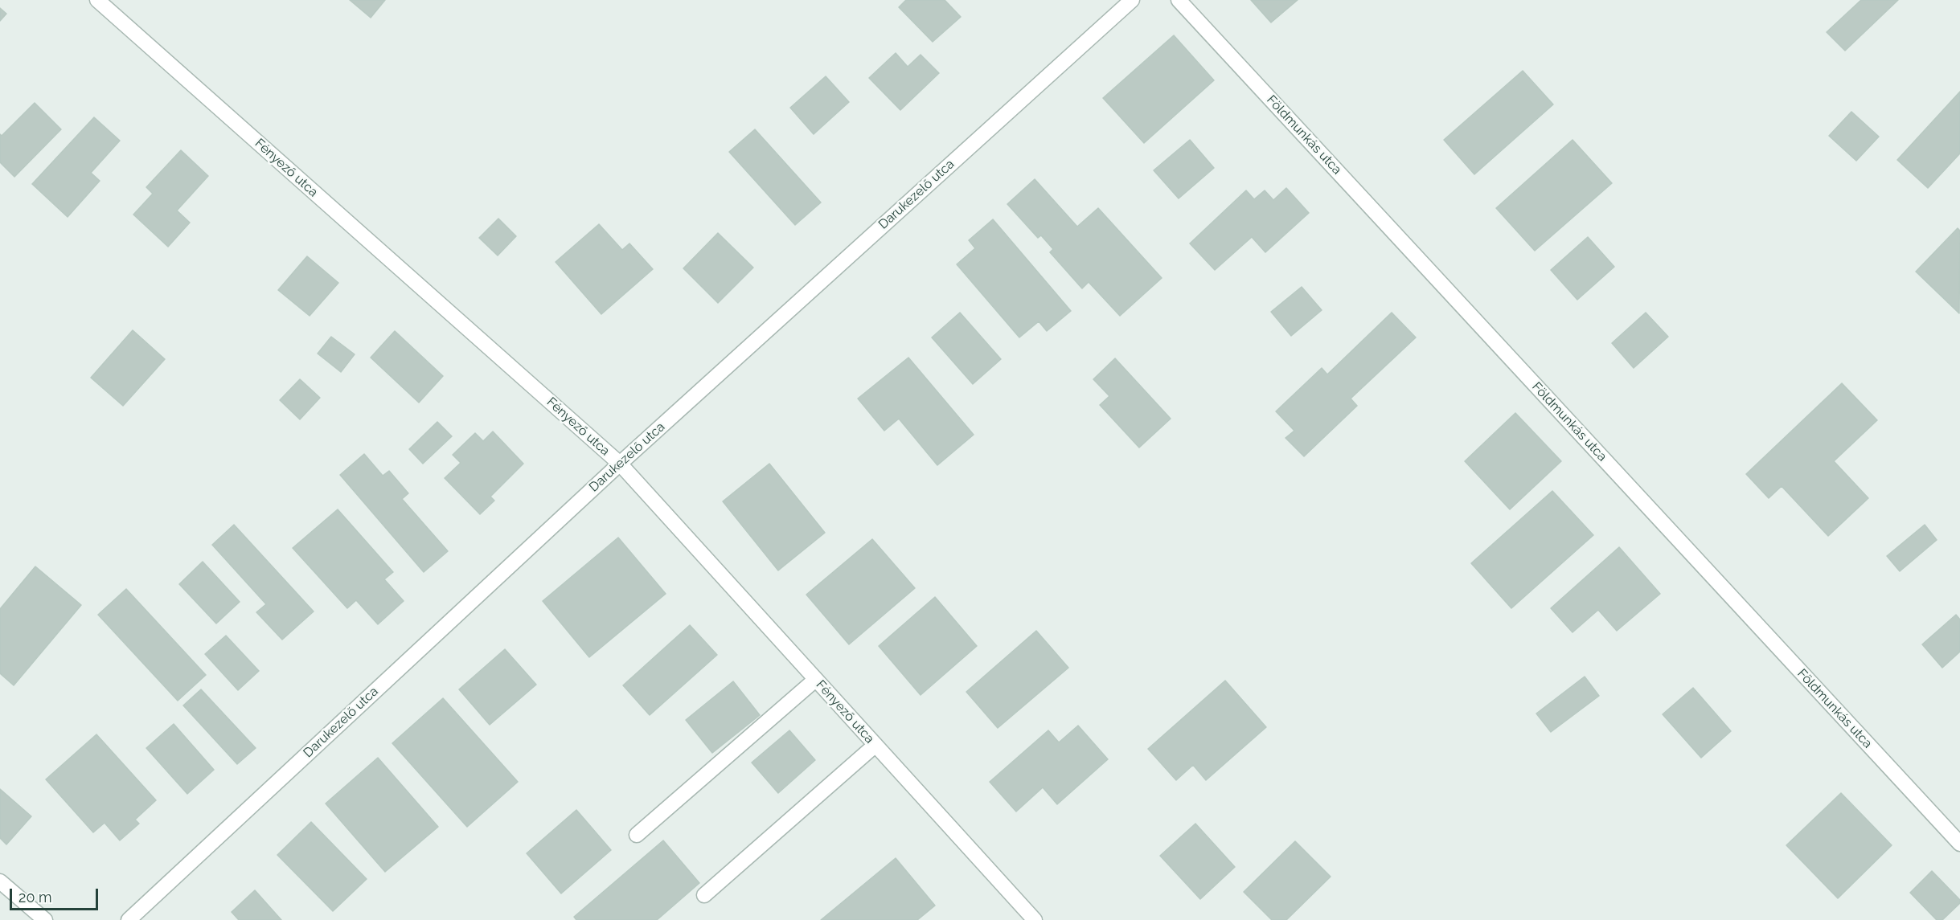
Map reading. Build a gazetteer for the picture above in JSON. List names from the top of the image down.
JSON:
{
  "streets": {
    "street": ["Földmunkás utca", "Fényező utca", "Darukezelő utca"]
  },
  "crossings": [
    ["Fényező utca", "Darukezelő utca"]
  ],
  "scale_bar": "20 m"
}
